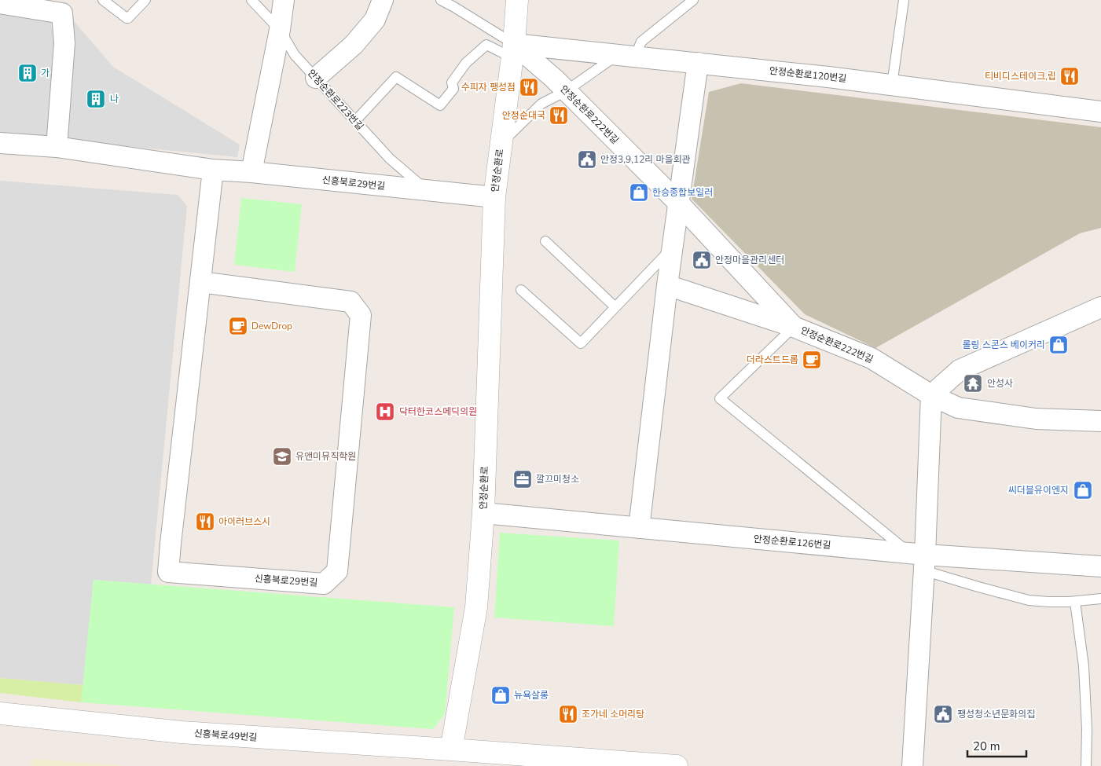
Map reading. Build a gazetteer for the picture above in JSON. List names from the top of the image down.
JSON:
{
  "streets": {
    "street": [
      "안정순환로120번길",
      "안정순환로222번길",
      "안정순환로",
      "신흥북로29번길",
      "안정순환로126번길",
      "신흥북로49번길"
    ],
    "lane": ["안정순환로223번길"]
  },
  "crossings": [
    ["안정순환로120번길", "안정순환로222번길"],
    ["안정순환로120번길", "안정순환로"],
    ["안정순환로223번길", "신흥북로29번길"],
    ["안정순환로222번길", "안정순환로"],
    ["안정순환로", "신흥북로29번길"],
    ["안정순환로", "안정순환로126번길"],
    ["안정순환로", "신흥북로49번길"]
  ],
  "places": {
    "building": ["가", "나"],
    "restaurant": [
      "티비디스테이크,립",
      "수피자 팽성점",
      "안정순대국",
      "아이러브스시",
      "조가네 소머리탕"
    ],
    "public building": ["안정3,9,12리 마을회관", "안정마을관리센터", "팽성청소년문화의집"],
    "shop": [
      "한승종합보일러",
      "롤링 스콘스 베이커리",
      "씨더블유이엔지",
      "뉴욕살롱"
    ],
    "cafe": ["DewDrop", "더라스트드롭"],
    "temple": ["안성사"],
    "hospital": ["닥터한코스메딕의원"],
    "school or university": ["유앤미뮤직학원"],
    "office": ["깔끄미청소"]
  },
  "scale_bar": "20 m"
}
